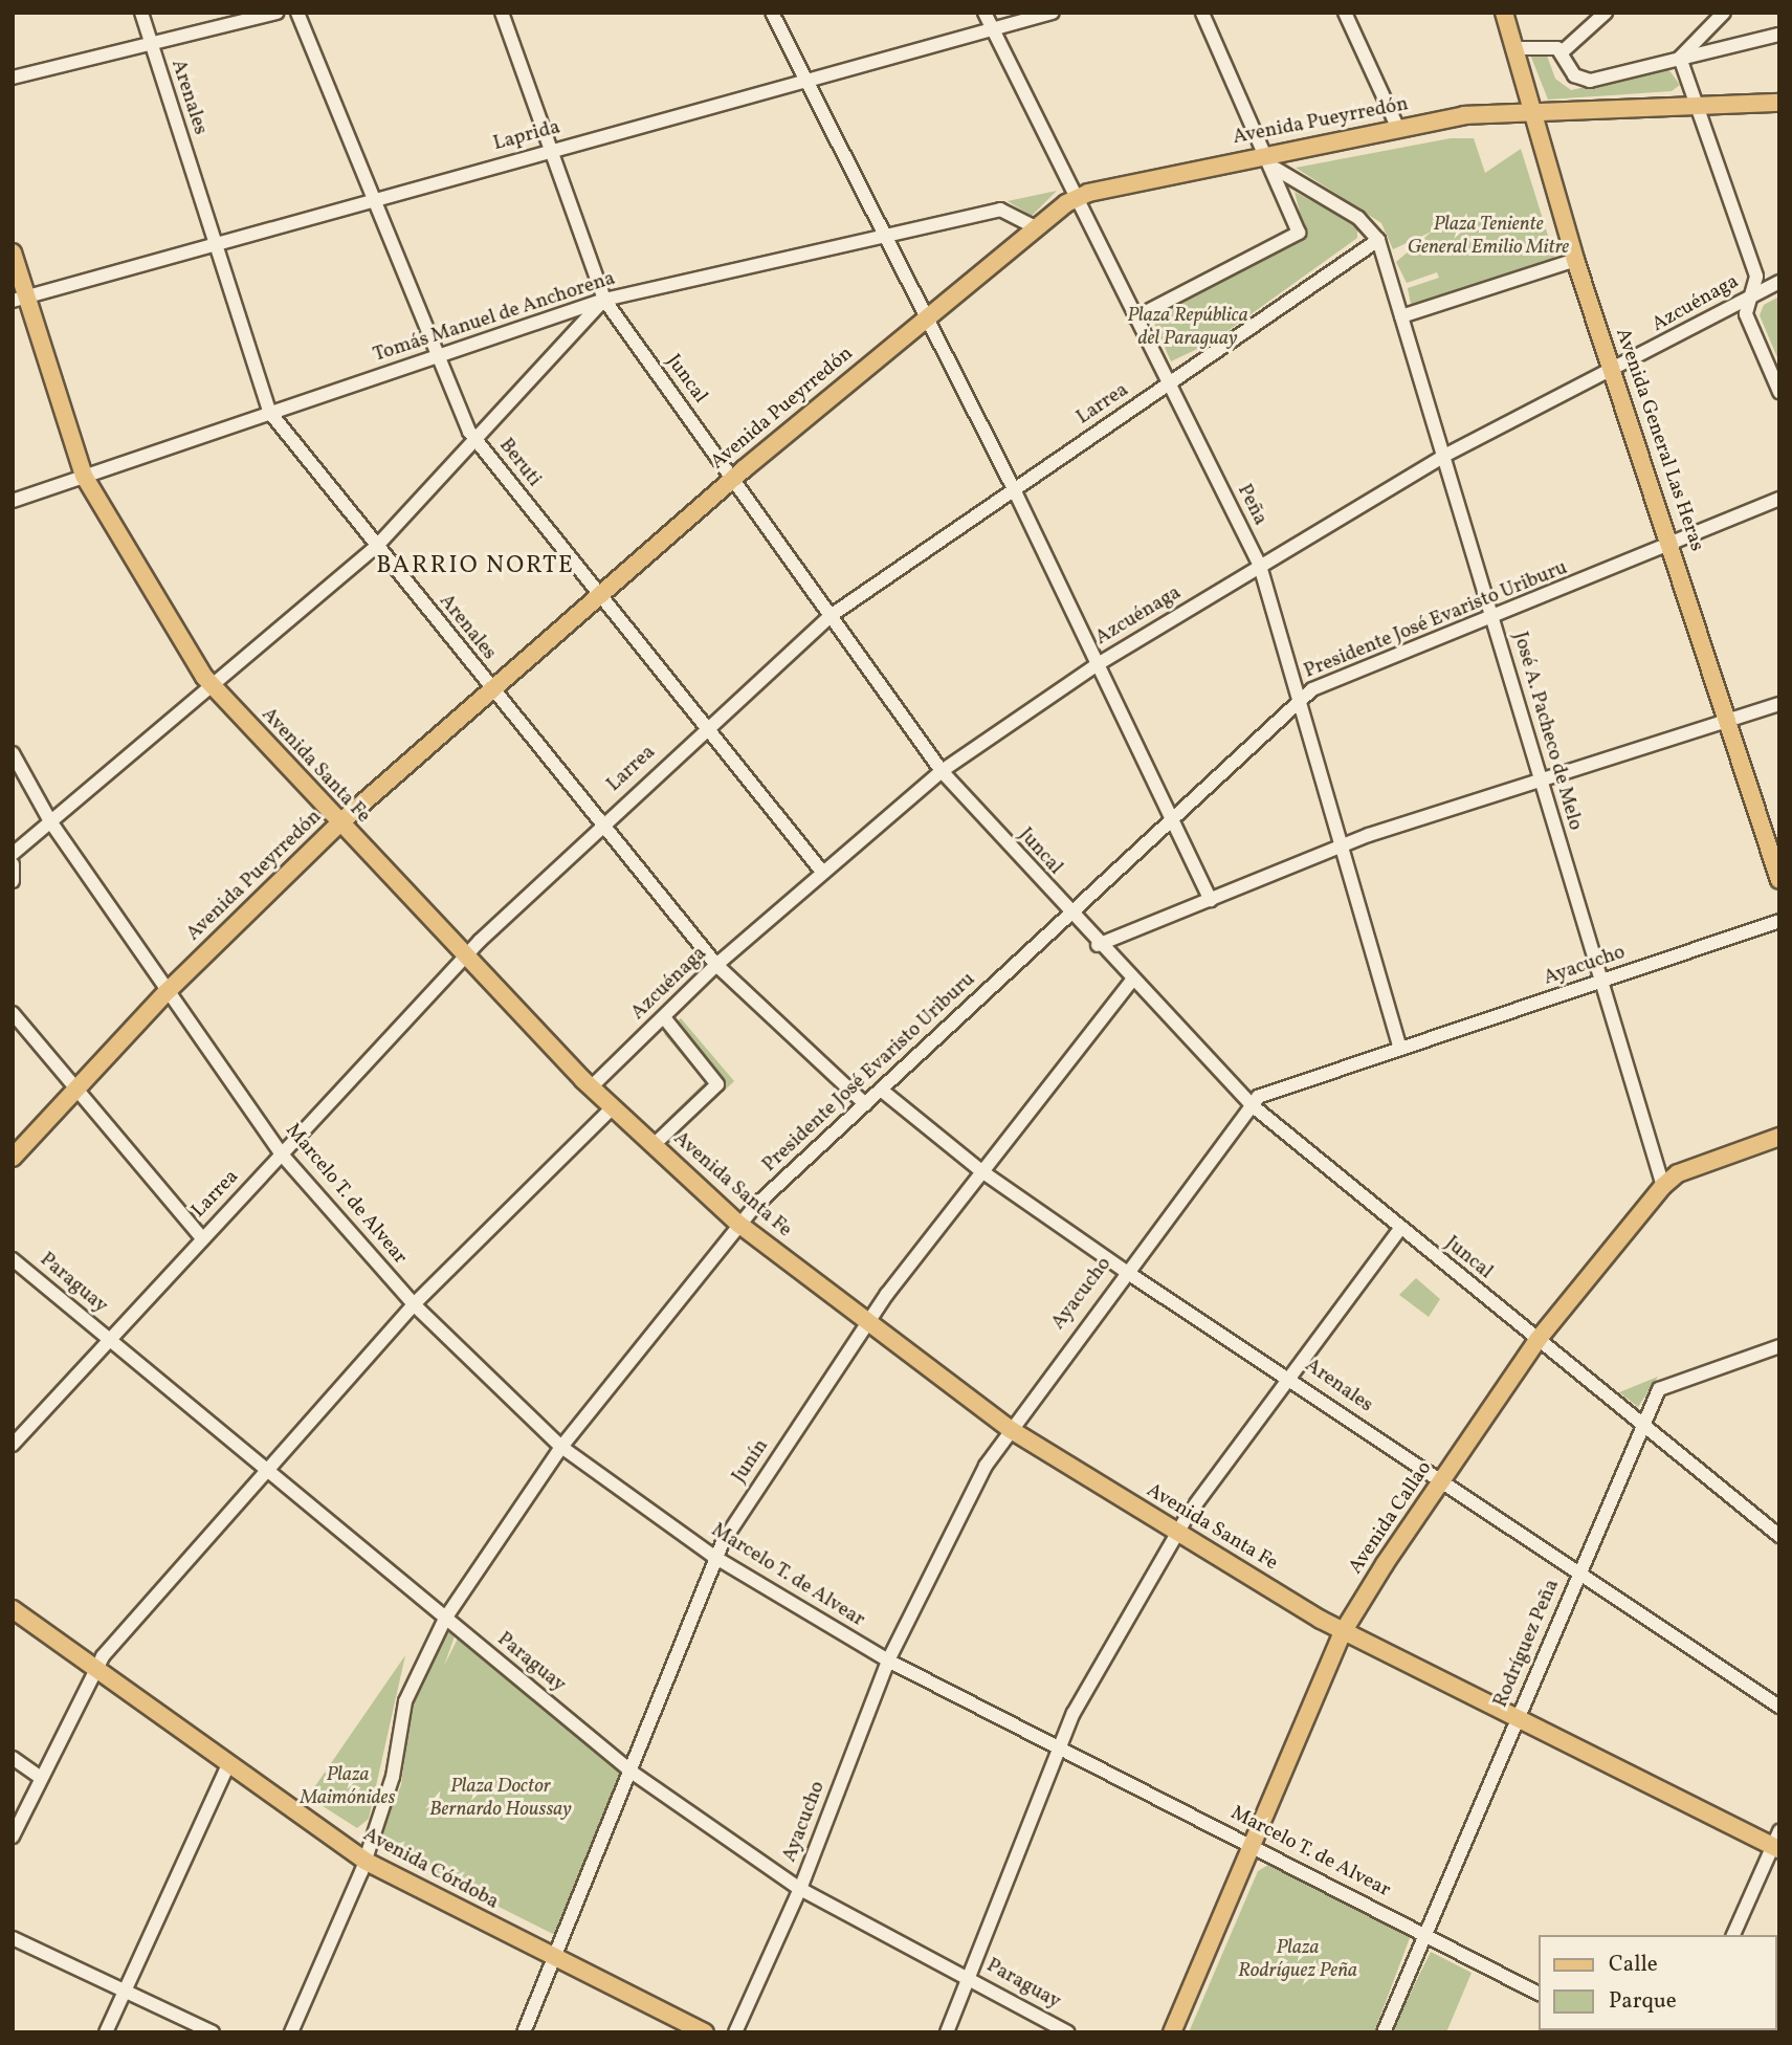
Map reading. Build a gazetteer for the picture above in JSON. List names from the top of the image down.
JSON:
{
  "streets": {
    "main road": [
      "Avenida Pueyrredón",
      "Avenida General Las Heras",
      "Avenida Santa Fe",
      "Avenida Callao",
      "Avenida Córdoba"
    ],
    "street": [
      "Arenales",
      "Laprida",
      "Azcuénaga",
      "Tomás Manuel de Anchorena",
      "Juncal",
      "Larrea",
      "Beruti",
      "Peña",
      "Presidente José Evaristo Uriburu",
      "José A. Pacheco de Melo",
      "Ayacucho",
      "Marcelo T. de Alvear",
      "Paraguay",
      "Junín",
      "Rodríguez Peña"
    ]
  },
  "crossings": [
    ["Arenales", "Avenida Pueyrredón"],
    ["Arenales", "Laprida"],
    ["Arenales", "Azcuénaga"],
    ["Arenales", "Tomás Manuel de Anchorena"],
    ["Arenales", "Larrea"],
    ["Arenales", "Presidente José Evaristo Uriburu"],
    ["Arenales", "Ayacucho"],
    ["Arenales", "Junín"],
    ["Arenales", "Avenida Callao"],
    ["Arenales", "Rodríguez Peña"],
    ["Avenida Pueyrredón", "Tomás Manuel de Anchorena"],
    ["Avenida Pueyrredón", "Juncal"],
    ["Avenida Pueyrredón", "Avenida General Las Heras"],
    ["Avenida Pueyrredón", "Beruti"],
    ["Avenida Pueyrredón", "Peña"],
    ["Avenida Pueyrredón", "José A. Pacheco de Melo"],
    ["Avenida Pueyrredón", "Avenida Santa Fe"],
    ["Avenida Pueyrredón", "Marcelo T. de Alvear"],
    ["Laprida", "Juncal"],
    ["Laprida", "Beruti"],
    ["Laprida", "Peña"],
    ["Laprida", "Avenida Santa Fe"],
    ["Azcuénaga", "Juncal"],
    ["Azcuénaga", "Avenida General Las Heras"],
    ["Azcuénaga", "Beruti"],
    ["Azcuénaga", "Peña"],
    ["Azcuénaga", "José A. Pacheco de Melo"],
    ["Azcuénaga", "Avenida Santa Fe"],
    ["Tomás Manuel de Anchorena", "Juncal"],
    ["Tomás Manuel de Anchorena", "Beruti"],
    ["Tomás Manuel de Anchorena", "Avenida Santa Fe"],
    ["Juncal", "Larrea"],
    ["Juncal", "Presidente José Evaristo Uriburu"],
    ["Juncal", "Ayacucho"],
    ["Juncal", "Junín"],
    ["Juncal", "Avenida Callao"],
    ["Juncal", "Rodríguez Peña"],
    ["Larrea", "Beruti"],
    ["Larrea", "Peña"],
    ["Larrea", "José A. Pacheco de Melo"],
    ["Larrea", "Avenida Santa Fe"],
    ["Larrea", "Marcelo T. de Alvear"],
    ["Larrea", "Paraguay"],
    ["Avenida General Las Heras", "Presidente José Evaristo Uriburu"],
    ["Peña", "Presidente José Evaristo Uriburu"],
    ["Peña", "Ayacucho"],
    ["Presidente José Evaristo Uriburu", "José A. Pacheco de Melo"],
    ["Presidente José Evaristo Uriburu", "Avenida Santa Fe"],
    ["Presidente José Evaristo Uriburu", "Marcelo T. de Alvear"],
    ["Presidente José Evaristo Uriburu", "Paraguay"],
    ["Presidente José Evaristo Uriburu", "Avenida Córdoba"],
    ["José A. Pacheco de Melo", "Ayacucho"],
    ["José A. Pacheco de Melo", "Avenida Callao"],
    ["Avenida Santa Fe", "Ayacucho"],
    ["Avenida Santa Fe", "Junín"],
    ["Avenida Santa Fe", "Avenida Callao"],
    ["Avenida Santa Fe", "Rodríguez Peña"],
    ["Ayacucho", "Marcelo T. de Alvear"],
    ["Ayacucho", "Paraguay"],
    ["Marcelo T. de Alvear", "Junín"],
    ["Marcelo T. de Alvear", "Avenida Callao"],
    ["Marcelo T. de Alvear", "Rodríguez Peña"],
    ["Paraguay", "Junín"],
    ["Junín", "Avenida Córdoba"]
  ],
  "districts": ["BARRIO NORTE"],
  "parks": [
    "Plaza Teniente General Emilio Mitre",
    "Plaza República del Paraguay",
    "Plaza Maimónides",
    "Plaza Doctor Bernardo Houssay",
    "Plaza Rodríguez Peña"
  ],
  "legend": ["Calle", "Parque"]
}
